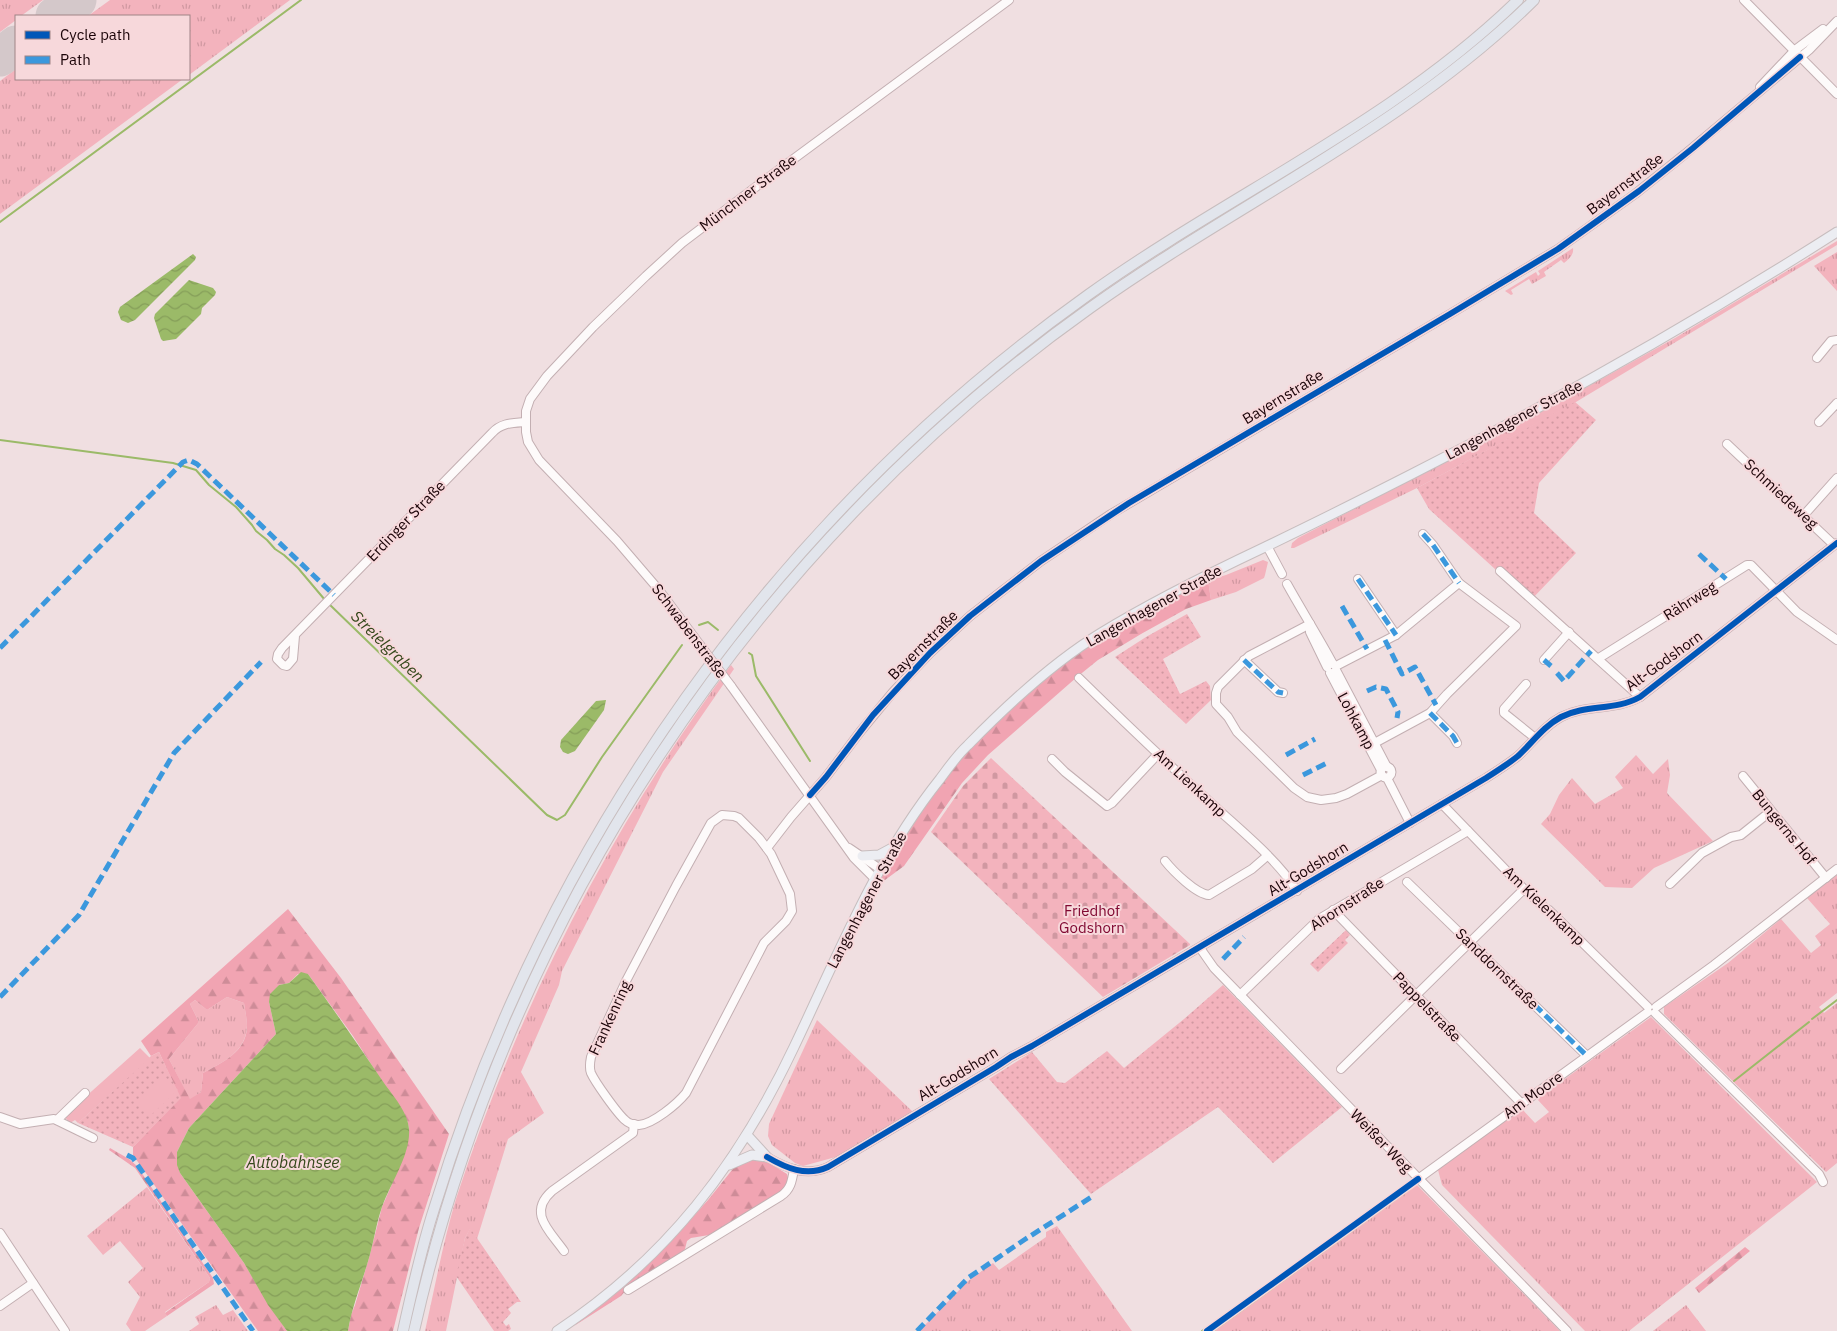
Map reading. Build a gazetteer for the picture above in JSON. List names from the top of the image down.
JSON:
{
  "streets": {
    "main road": ["Langenhagener Straße"],
    "street": [
      "Bayernstraße",
      "Münchner Straße",
      "Schmiedeweg",
      "Erdinger Straße",
      "Rährweg",
      "Schwabenstraße",
      "Alt-Godshorn",
      "Lohkamp",
      "Am Lienkamp",
      "Bungerns Hof",
      "Ahornstraße",
      "Am Kielenkamp",
      "Sanddornstraße",
      "Pappelstraße",
      "Frankenring",
      "Am Moore",
      "Weißer Weg"
    ]
  },
  "crossings": [
    ["Bayernstraße", "Schwabenstraße"],
    ["Münchner Straße", "Erdinger Straße"],
    ["Münchner Straße", "Schwabenstraße"],
    ["Langenhagener Straße", "Schwabenstraße"],
    ["Schmiedeweg", "Alt-Godshorn"],
    ["Erdinger Straße", "Schwabenstraße"],
    ["Rährweg", "Alt-Godshorn"],
    ["Alt-Godshorn", "Lohkamp"],
    ["Alt-Godshorn", "Am Lienkamp"],
    ["Alt-Godshorn", "Am Kielenkamp"],
    ["Alt-Godshorn", "Weißer Weg"],
    ["Bungerns Hof", "Am Moore"],
    ["Ahornstraße", "Am Kielenkamp"],
    ["Ahornstraße", "Pappelstraße"],
    ["Ahornstraße", "Weißer Weg"],
    ["Am Kielenkamp", "Am Moore"],
    ["Sanddornstraße", "Am Moore"],
    ["Pappelstraße", "Am Moore"],
    ["Am Moore", "Weißer Weg"]
  ],
  "water": ["Streielgraben", "Autobahnsee"],
  "parks": ["Friedhof Godshorn"],
  "legend": ["Cycle path", "Path"]
}
